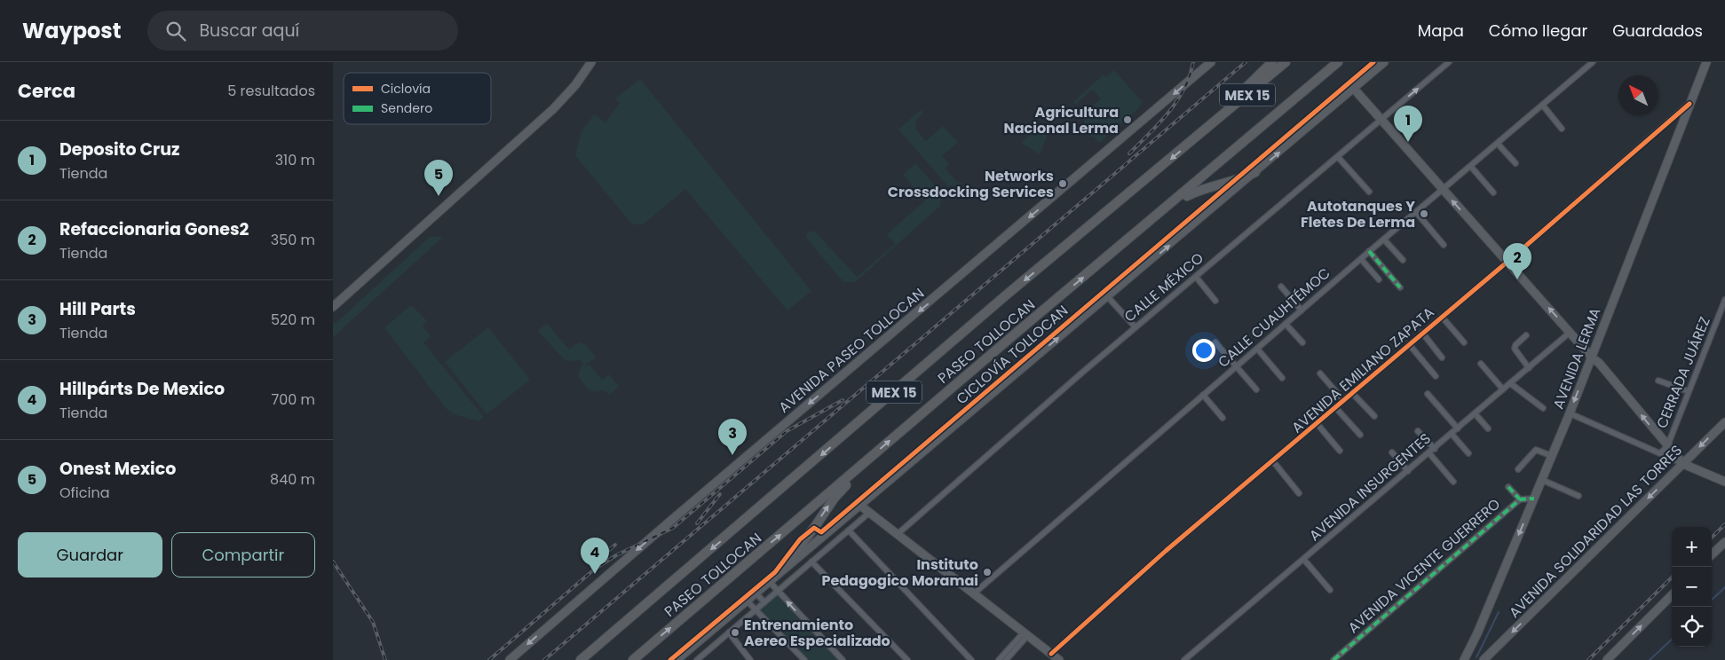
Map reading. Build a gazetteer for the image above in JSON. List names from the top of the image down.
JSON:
{
  "streets": {
    "highway": ["MEX 15", "PASEO TOLLOCAN"],
    "main road": ["AVENIDA PASEO TOLLOCAN", "AVENIDA LERMA", "AVENIDA SOLIDARIDAD LAS TORRES"],
    "street": [
      "CALLE MÉXICO",
      "CALLE CUAUHTÉMOC",
      "AVENIDA EMILIANO ZAPATA",
      "CERRADA JUÁREZ",
      "AVENIDA INSURGENTES",
      "AVENIDA VICENTE GUERRERO"
    ],
    "cycle path": ["CICLOVÍA TOLLOCAN"]
  },
  "crossings": [
    ["AVENIDA LERMA", "AVENIDA EMILIANO ZAPATA"],
    ["AVENIDA LERMA", "AVENIDA VICENTE GUERRERO"]
  ],
  "one_way": ["AVENIDA PASEO TOLLOCAN", "AVENIDA LERMA", "AVENIDA SOLIDARIDAD LAS TORRES"],
  "places": [
    "Agricultura Nacional Lerma",
    "Networks Crossdocking Services",
    "Autotanques Y Fletes De Lerma",
    "Instituto Pedagogico Moramai",
    "Entrenamiento Aereo Especializado"
  ],
  "legend": ["Ciclovía", "Sendero"],
  "north": "top left",
  "page": {
    "header": "Waypost",
    "search": "Buscar aquí",
    "nav": ["Mapa", "Cómo llegar", "Guardados"],
    "heading": ["Cerca", "5 resultados"],
    "pins": [
      "1",
      "5",
      "2",
      "3",
      "4"
    ],
    "list": [
      {
        "mark": "1",
        "name": "Deposito Cruz",
        "note": "Tienda",
        "value": "310 m"
      },
      {
        "mark": "2",
        "name": "Refaccionaria Gones2",
        "note": "Tienda",
        "value": "350 m"
      },
      {
        "mark": "3",
        "name": "Hill Parts",
        "note": "Tienda",
        "value": "520 m"
      },
      {
        "mark": "4",
        "name": "Hillpárts De Mexico",
        "note": "Tienda",
        "value": "700 m"
      },
      {
        "mark": "5",
        "name": "Onest Mexico",
        "note": "Oficina",
        "value": "840 m"
      }
    ],
    "buttons": ["Guardar", "Compartir"],
    "map_buttons": ["+", "−"]
  }
}
